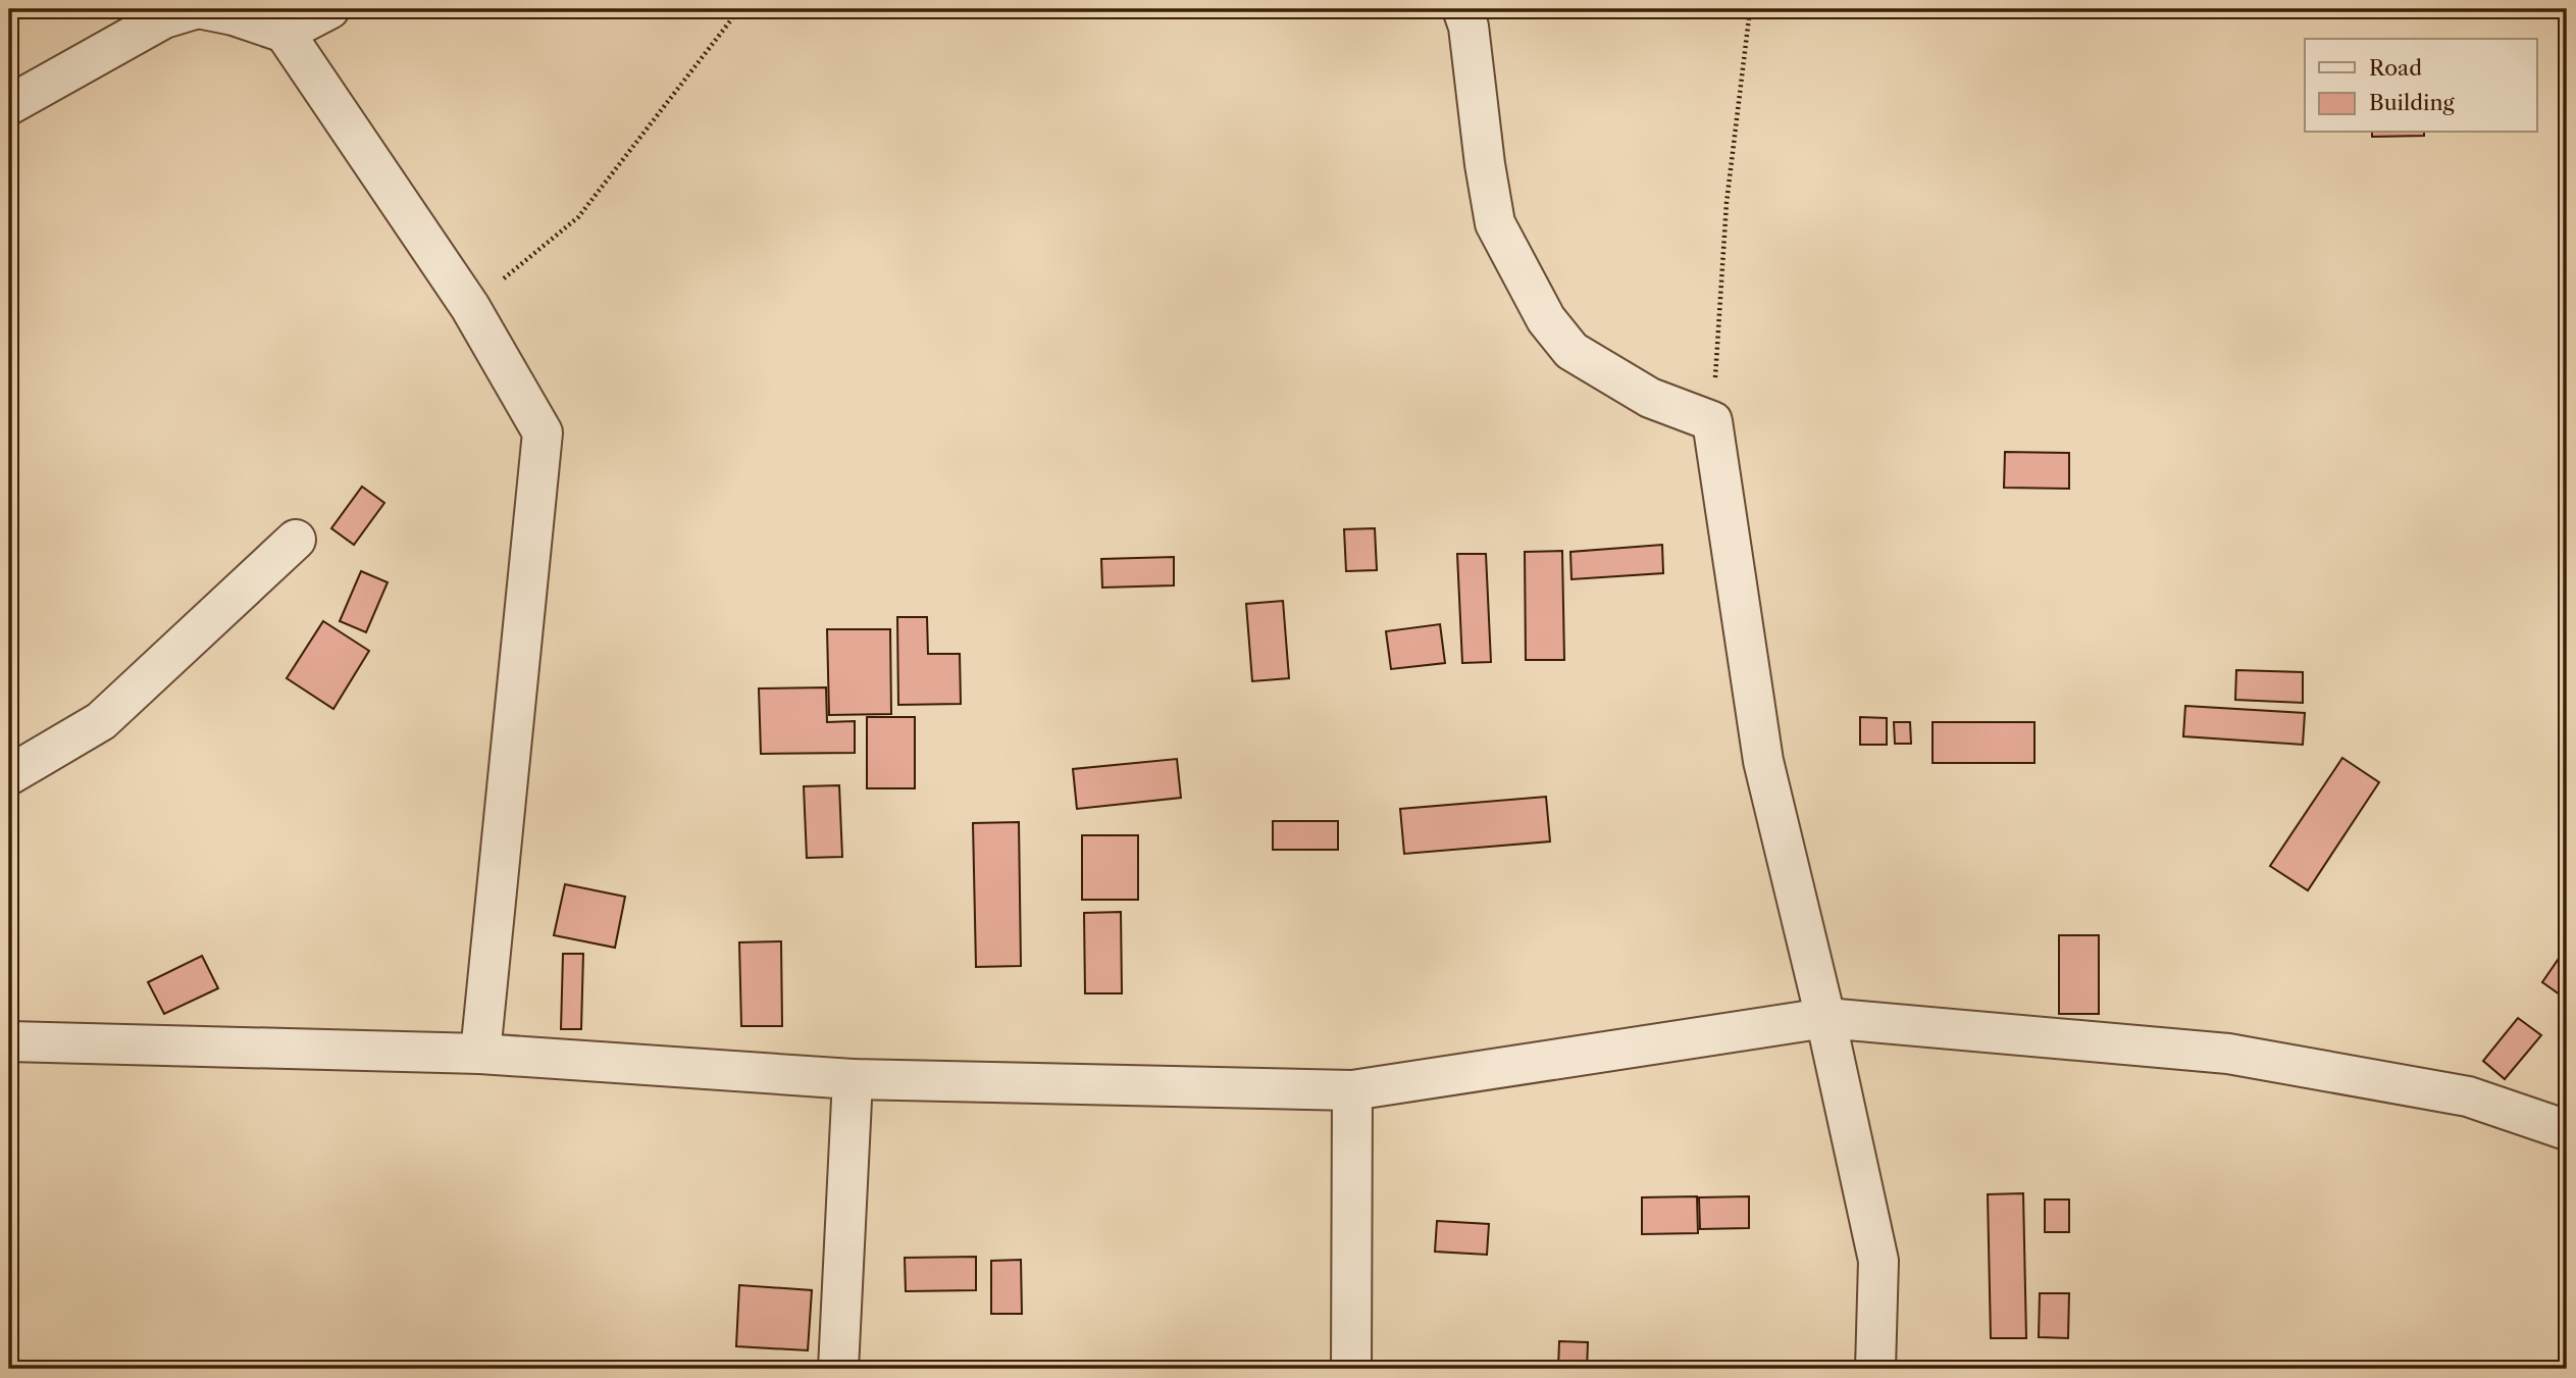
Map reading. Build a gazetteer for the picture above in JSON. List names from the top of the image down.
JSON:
{
  "legend": ["Road", "Building"]
}
